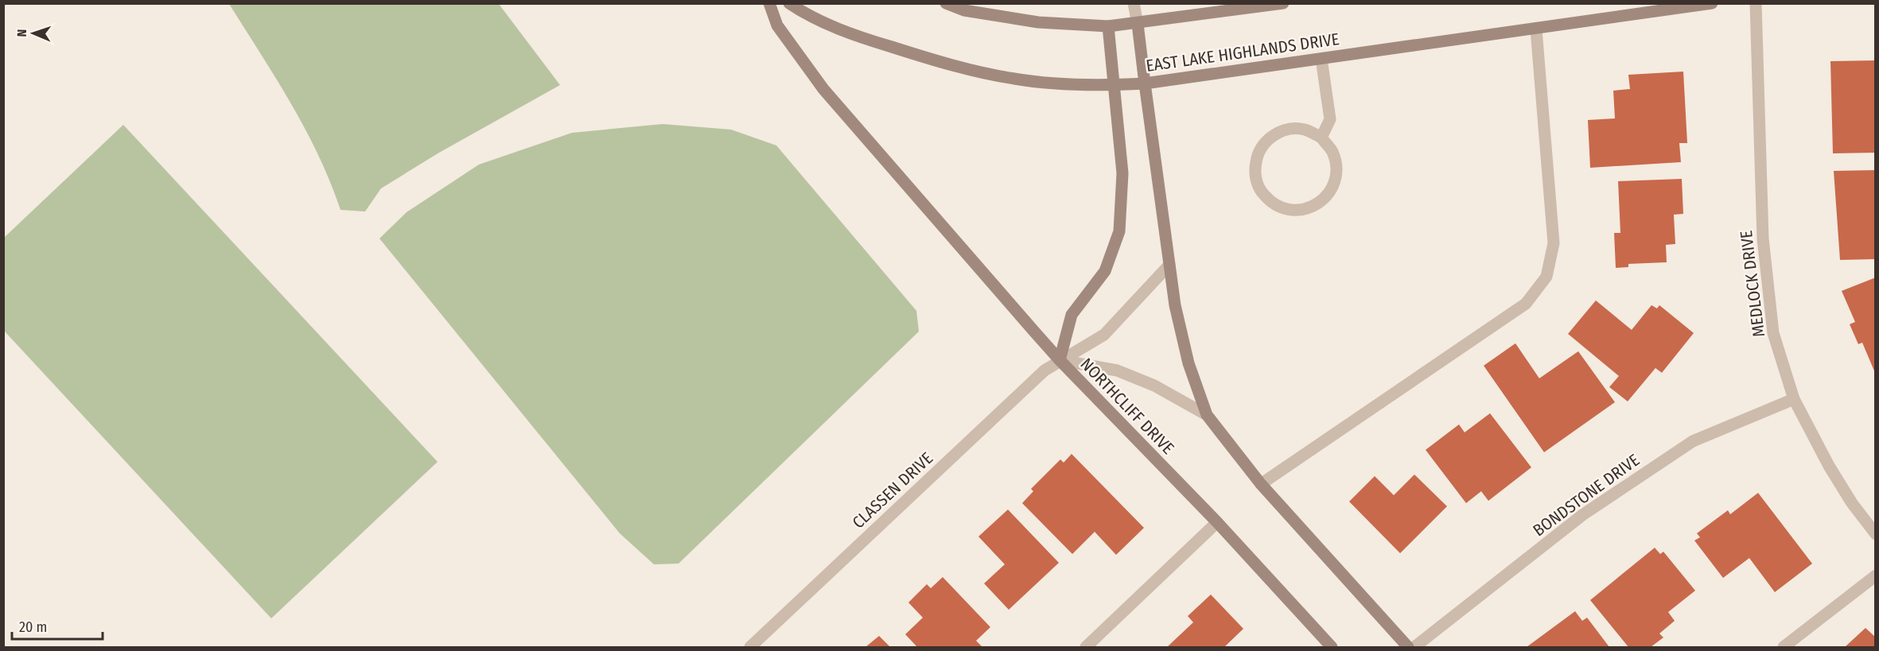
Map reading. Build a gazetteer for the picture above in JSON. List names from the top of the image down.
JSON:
{
  "streets": {
    "main road": ["EAST LAKE HIGHLANDS DRIVE", "NORTHCLIFF DRIVE"],
    "street": ["MEDLOCK DRIVE", "CLASSEN DRIVE", "BONDSTONE DRIVE"]
  },
  "crossings": [
    ["EAST LAKE HIGHLANDS DRIVE", "NORTHCLIFF DRIVE"],
    ["MEDLOCK DRIVE", "BONDSTONE DRIVE"],
    ["NORTHCLIFF DRIVE", "CLASSEN DRIVE"]
  ],
  "scale_bar": "20 m",
  "north": "left"
}
